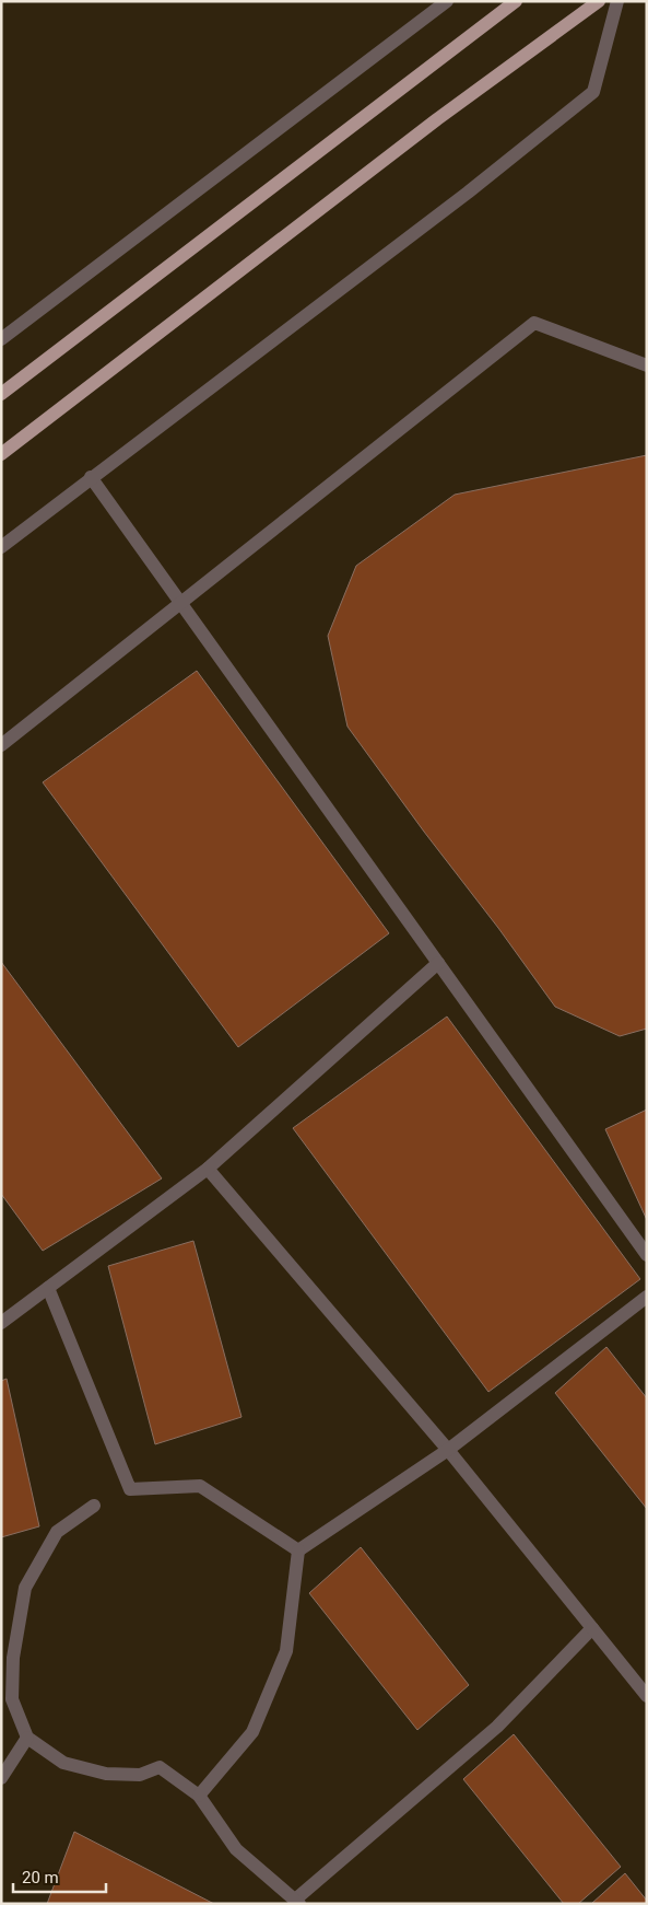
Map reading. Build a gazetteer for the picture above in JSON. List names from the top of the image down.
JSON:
{
  "scale_bar": "20 m"
}
